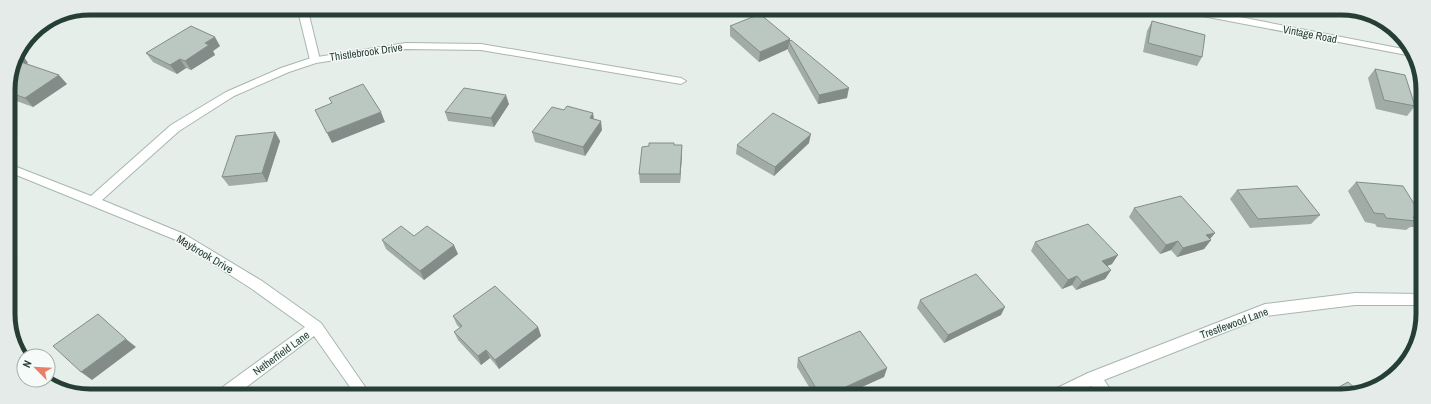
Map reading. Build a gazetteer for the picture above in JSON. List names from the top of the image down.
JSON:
{
  "streets": {
    "street": [
      "Vintage Road",
      "Thistlebrook Drive",
      "Maybrook Drive",
      "Trestlewood Lane",
      "Netherfield Lane"
    ]
  },
  "crossings": [
    ["Thistlebrook Drive", "Maybrook Drive"],
    ["Maybrook Drive", "Netherfield Lane"]
  ],
  "north": "top left"
}
